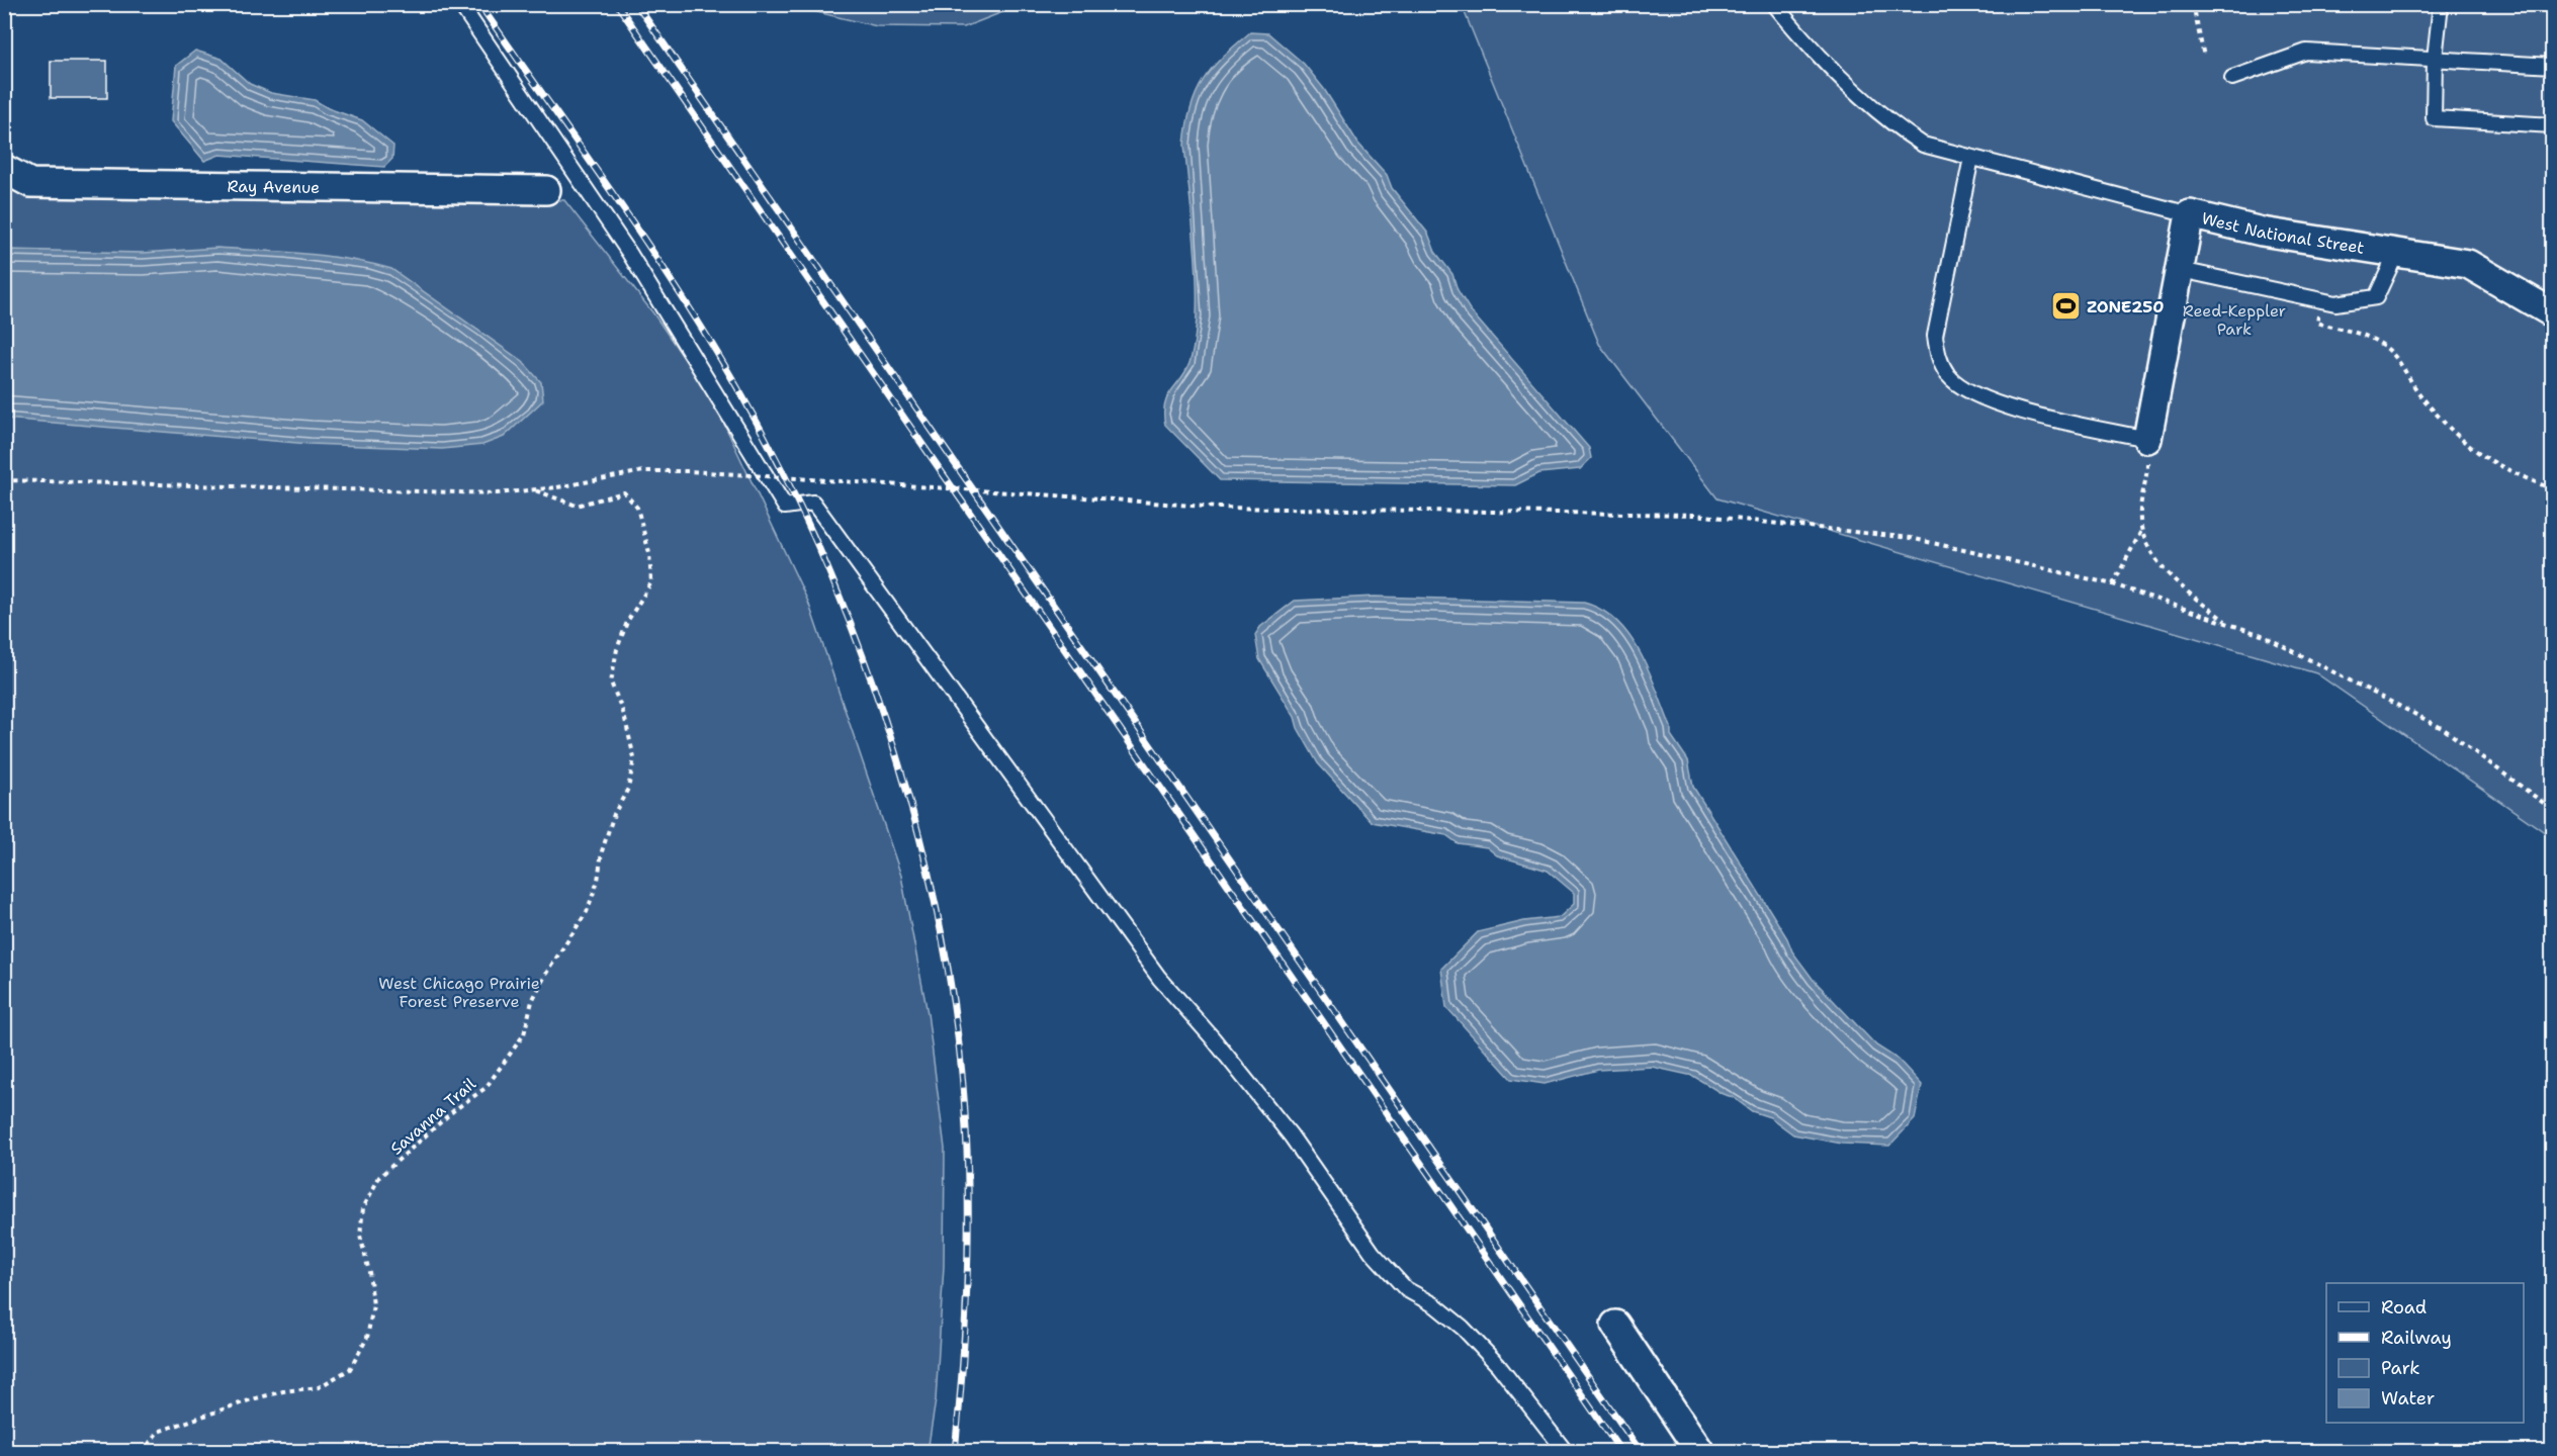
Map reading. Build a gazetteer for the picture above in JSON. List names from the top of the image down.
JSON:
{
  "streets": {
    "street": ["Ray Avenue", "West National Street"],
    "path": ["Savanna Trail"]
  },
  "parks": ["Reed-Keppler Park", "West Chicago Prairie Forest Preserve"],
  "places": {
    "sports": ["ZONE250"]
  },
  "legend": [
    "Road",
    "Railway",
    "Park",
    "Water"
  ]
}
